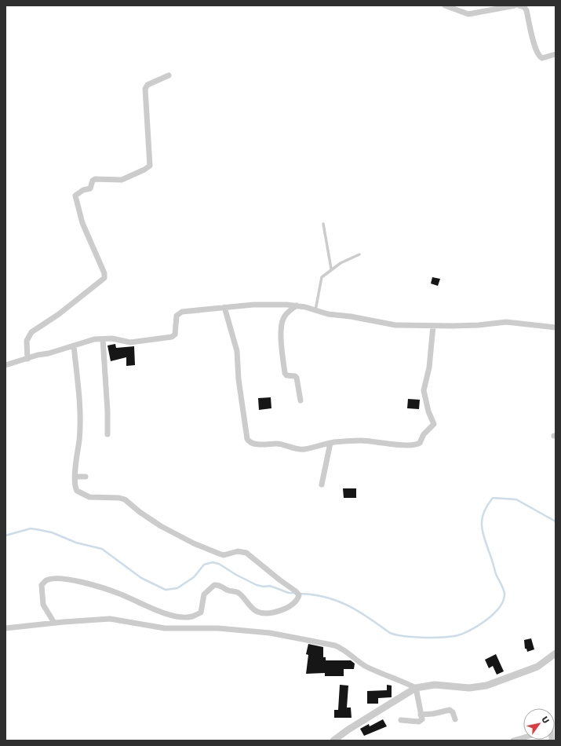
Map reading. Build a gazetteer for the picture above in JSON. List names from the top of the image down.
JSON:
{
  "north": "top right"
}
